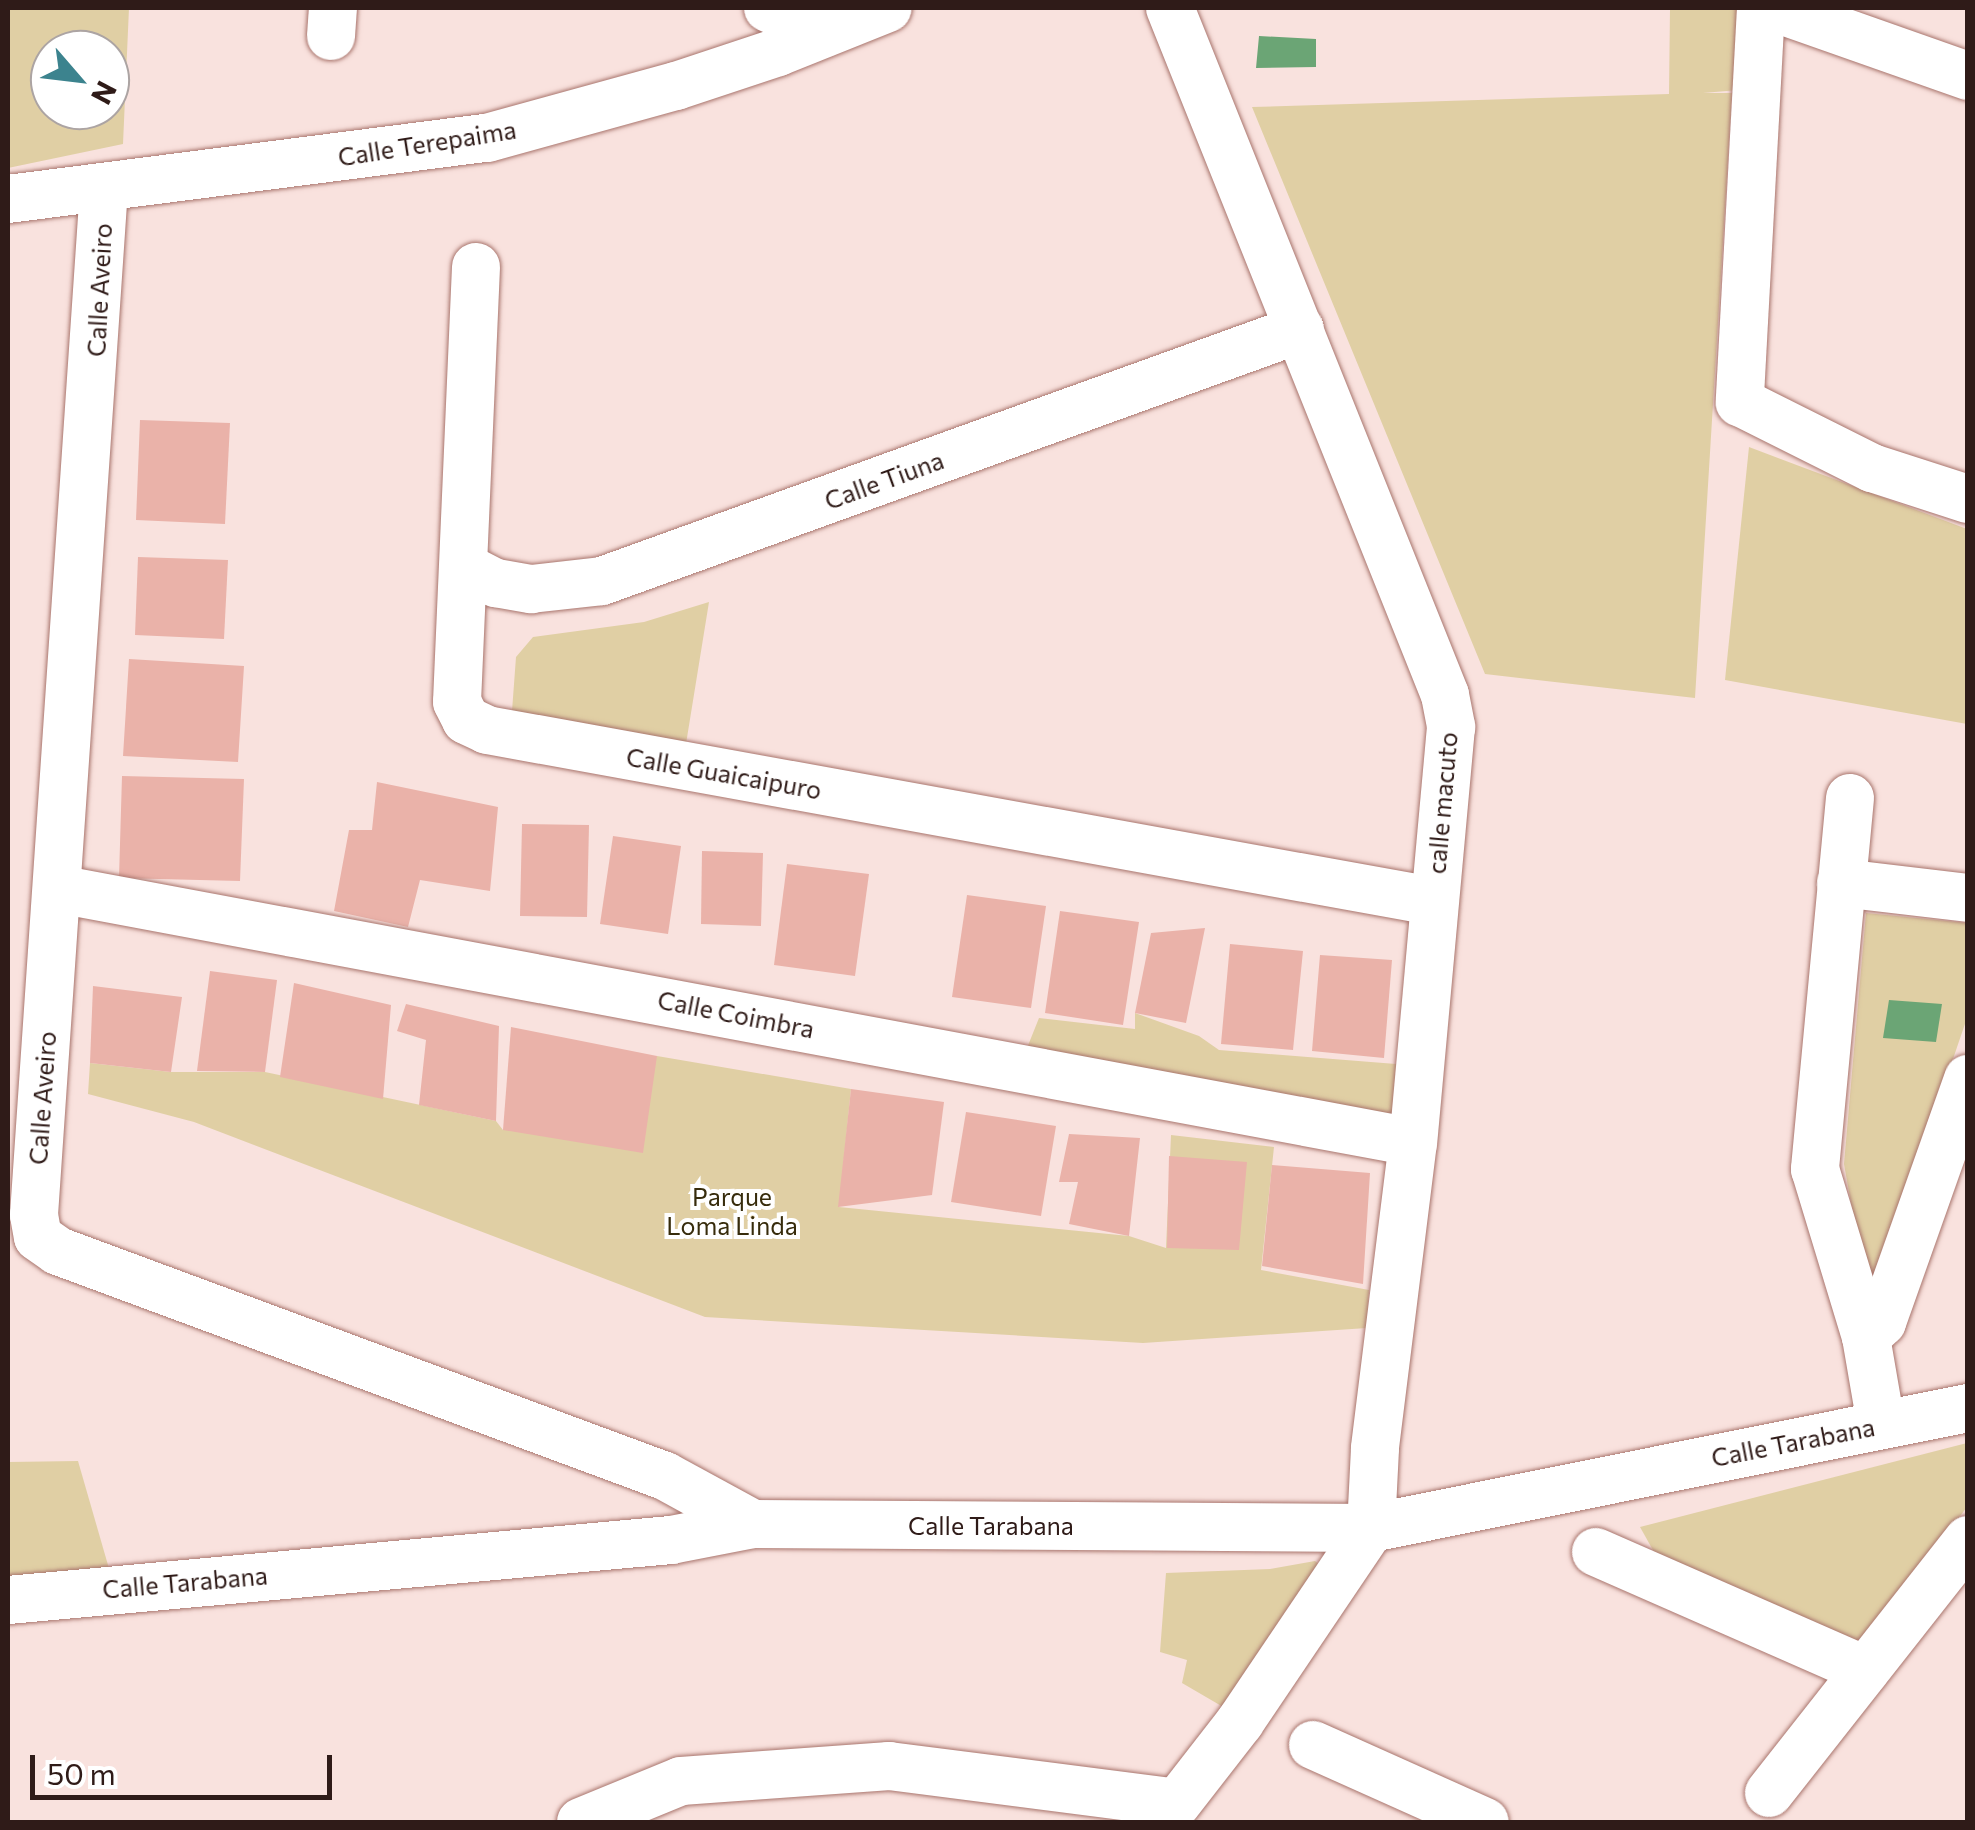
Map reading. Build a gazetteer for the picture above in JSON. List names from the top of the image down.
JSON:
{
  "streets": {
    "street": [
      "Calle Terepaima",
      "Calle Aveiro",
      "Calle Tiuna",
      "Calle Guaicaipuro",
      "calle macuto",
      "Calle Coimbra",
      "Calle Tarabana"
    ]
  },
  "crossings": [
    ["Calle Terepaima", "Calle Aveiro"],
    ["Calle Aveiro", "Calle Coimbra"],
    ["Calle Aveiro", "Calle Tarabana"],
    ["Calle Tiuna", "Calle Guaicaipuro"],
    ["Calle Tiuna", "calle macuto"],
    ["Calle Guaicaipuro", "calle macuto"],
    ["calle macuto", "Calle Coimbra"],
    ["calle macuto", "Calle Tarabana"]
  ],
  "parks": ["Parque Loma Linda"],
  "scale_bar": "50 m",
  "north": "bottom right"
}
